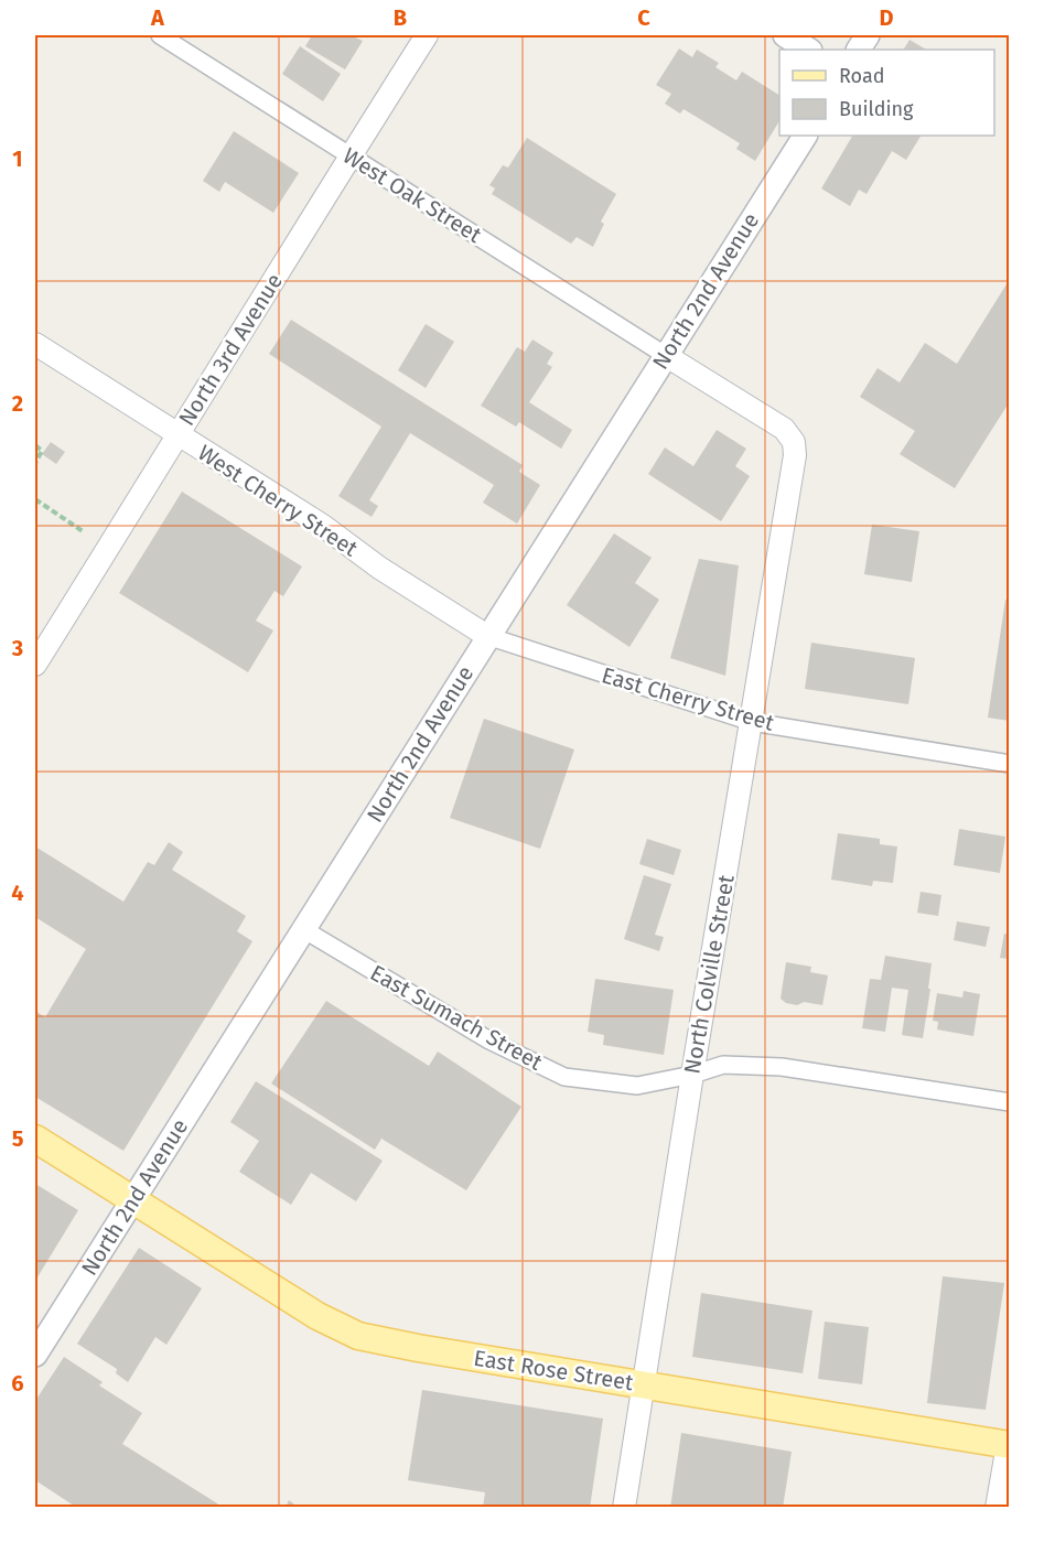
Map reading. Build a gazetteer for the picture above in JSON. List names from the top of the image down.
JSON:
{
  "streets": {
    "main road": ["North 2nd Avenue", "East Rose Street"],
    "street": [
      "West Oak Street",
      "North 3rd Avenue",
      "West Cherry Street",
      "East Cherry Street",
      "North Colville Street",
      "East Sumach Street"
    ]
  },
  "crossings": [
    ["West Oak Street", "North 2nd Avenue"],
    ["West Oak Street", "North 3rd Avenue"],
    ["West Oak Street", "North Colville Street"],
    ["North 2nd Avenue", "West Cherry Street"],
    ["North 2nd Avenue", "East Cherry Street"],
    ["North 2nd Avenue", "North Colville Street"],
    ["North 2nd Avenue", "East Sumach Street"],
    ["North 2nd Avenue", "East Rose Street"],
    ["North 3rd Avenue", "West Cherry Street"],
    ["West Cherry Street", "East Cherry Street"],
    ["East Cherry Street", "North Colville Street"],
    ["North Colville Street", "East Sumach Street"],
    ["North Colville Street", "East Rose Street"]
  ],
  "legend": ["Road", "Building"],
  "grid": {
    "columns": [
      "A",
      "B",
      "C",
      "D"
    ],
    "rows": [
      "1",
      "2",
      "3",
      "4",
      "5",
      "6"
    ]
  }
}
